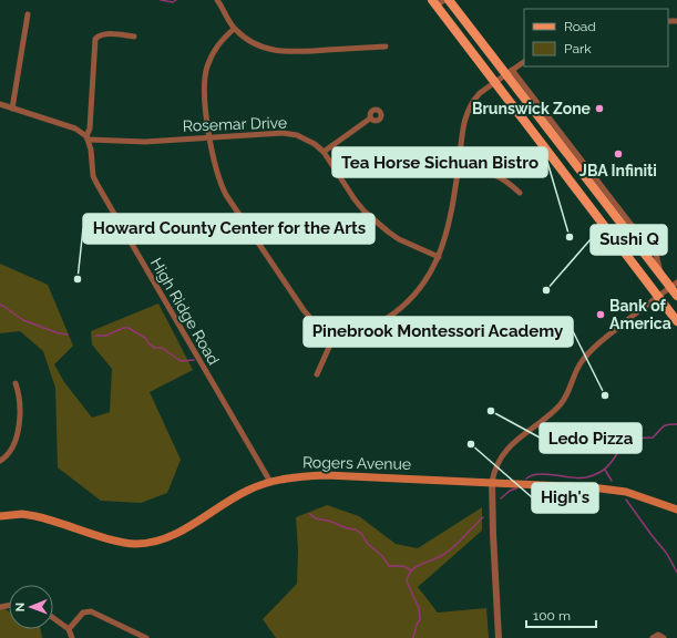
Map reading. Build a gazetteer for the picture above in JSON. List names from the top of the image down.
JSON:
{
  "streets": {
    "main road": ["Rogers Avenue"],
    "street": ["Rosemar Drive", "High Ridge Road"]
  },
  "crossings": [
    ["Rosemar Drive", "High Ridge Road"],
    ["High Ridge Road", "Rogers Avenue"]
  ],
  "places": [
    "Brunswick Zone",
    "JBA Infiniti",
    "Tea Horse Sichuan Bistro",
    "Howard County Center for the Arts",
    "Sushi Q",
    "Bank of America",
    "Pinebrook Montessori Academy",
    "Ledo Pizza",
    "High's"
  ],
  "legend": ["Road", "Park"],
  "scale_bar": "100 m",
  "north": "left"
}
